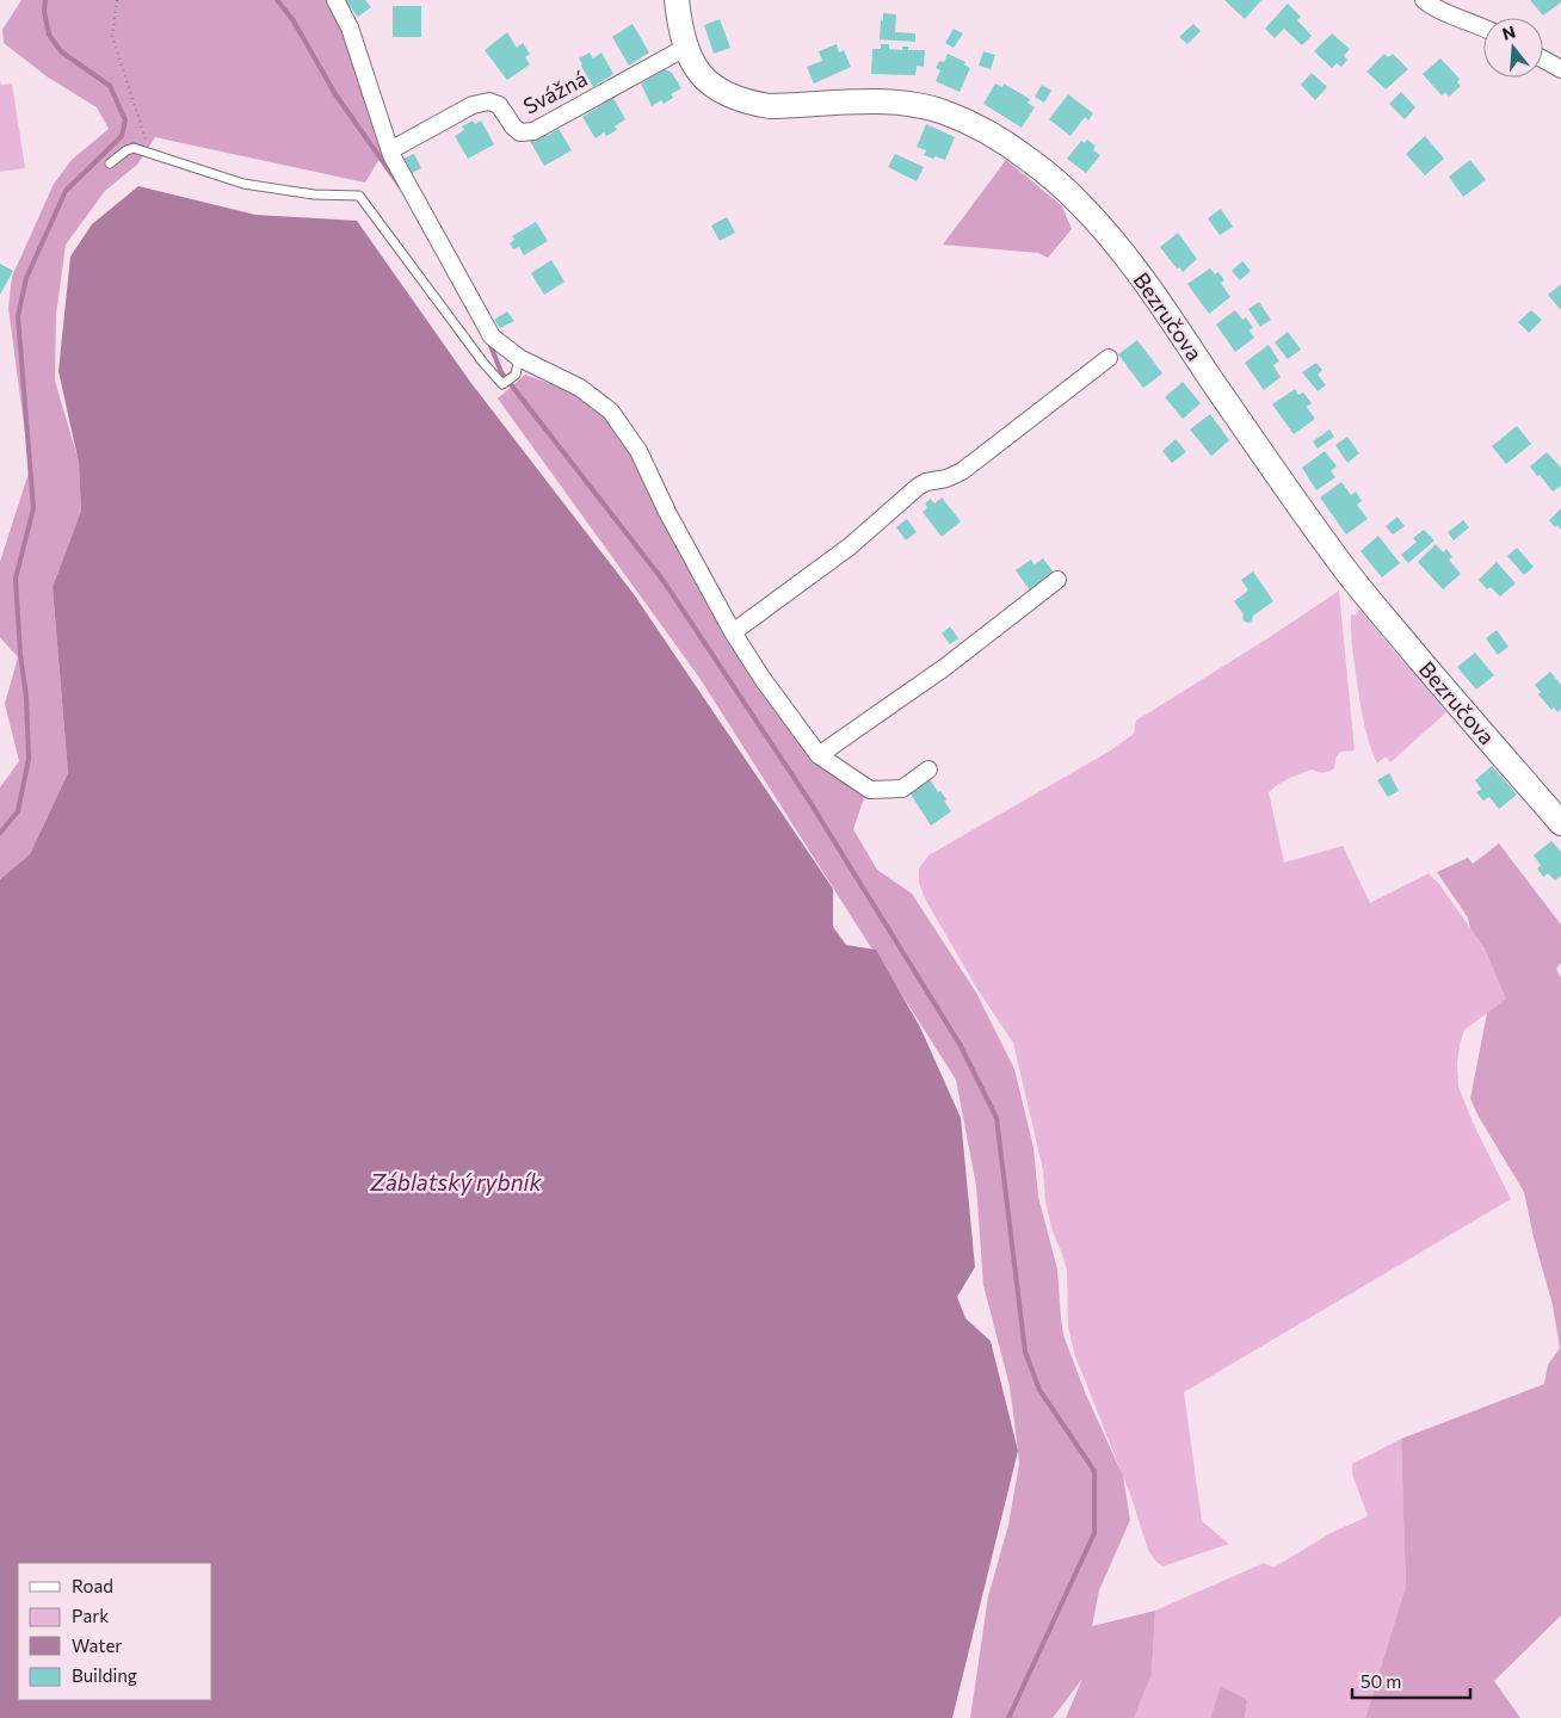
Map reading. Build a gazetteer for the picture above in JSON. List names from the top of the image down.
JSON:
{
  "streets": {
    "main road": ["Bezručova"],
    "street": ["Svážná"]
  },
  "crossings": [
    ["Svážná", "Bezručova"]
  ],
  "water": ["Záblatský rybník"],
  "legend": [
    "Road",
    "Park",
    "Water",
    "Building"
  ],
  "scale_bar": "50 m",
  "north": "top"
}
